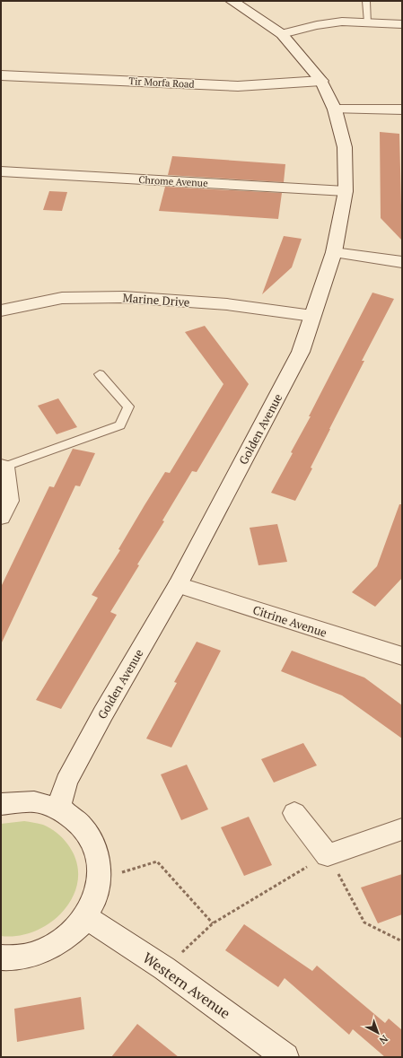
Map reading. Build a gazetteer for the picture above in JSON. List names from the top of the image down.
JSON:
{
  "streets": {
    "street": [
      "Tir Morfa Road",
      "Chrome Avenue",
      "Marine Drive",
      "Golden Avenue",
      "Citrine Avenue",
      "Western Avenue"
    ]
  },
  "crossings": [
    ["Tir Morfa Road", "Golden Avenue"],
    ["Chrome Avenue", "Golden Avenue"],
    ["Marine Drive", "Golden Avenue"],
    ["Golden Avenue", "Citrine Avenue"]
  ],
  "north": "bottom right"
}
